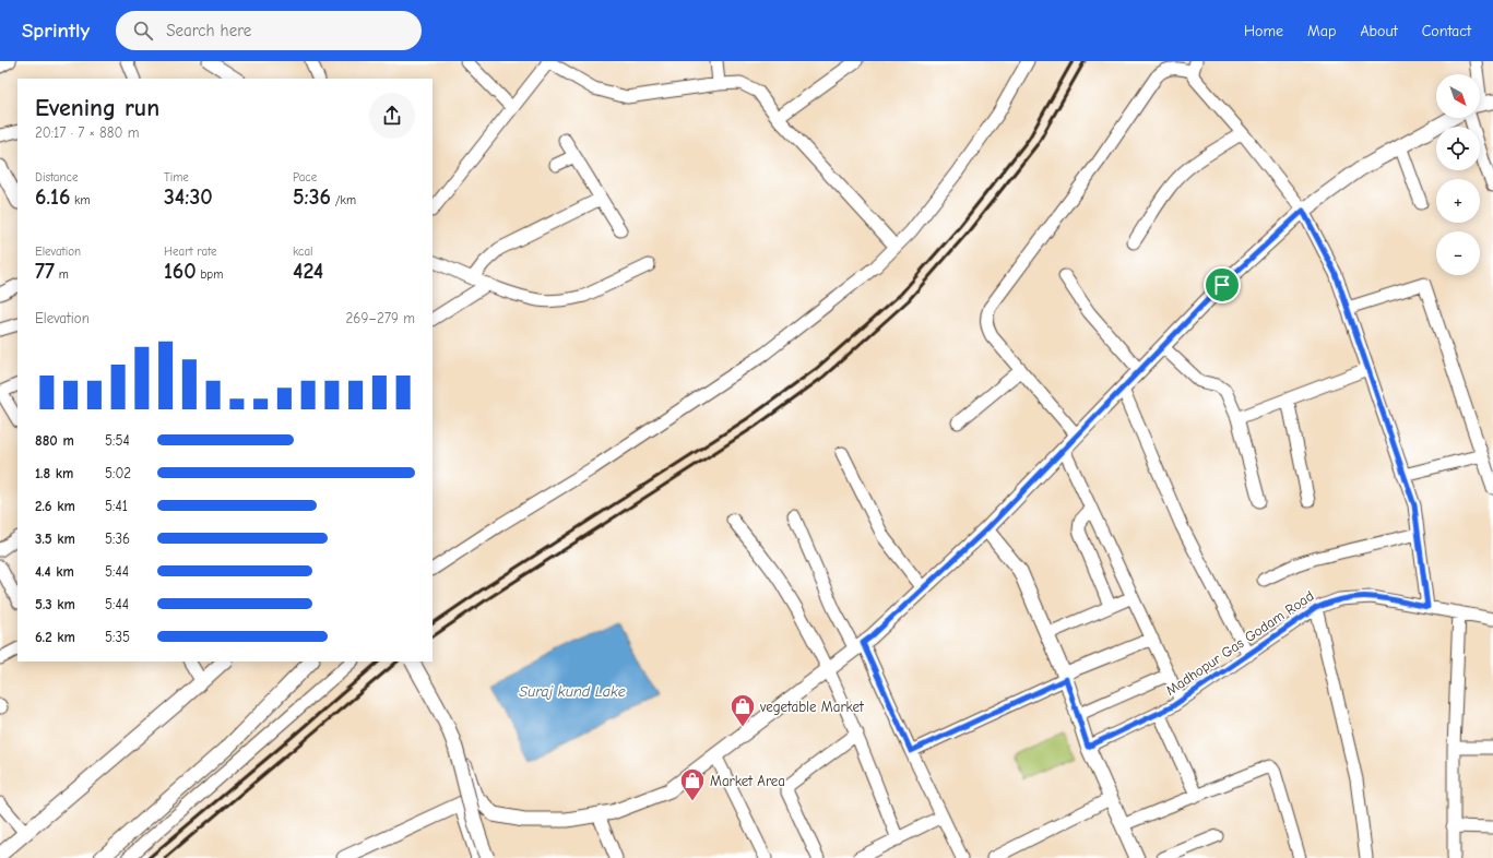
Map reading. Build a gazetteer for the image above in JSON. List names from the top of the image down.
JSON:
{
  "streets": {
    "street": ["Madhopur Gas Godam Road"]
  },
  "water": ["Suraj kund Lake"],
  "places": {
    "shop": ["vegetable Market", "Market Area"]
  },
  "north": "bottom right",
  "page": {
    "header": "Sprintly",
    "search": "Search here",
    "nav": [
      "Home",
      "Map",
      "About",
      "Contact"
    ],
    "map_buttons": ["+", "−"],
    "heading": ["Evening run", "20:17 · 7 × 880 m"],
    "stats": [
      ["Distance", "6.16 km"],
      ["Time", "34:30"],
      ["Pace", "5:36 /km"],
      ["Elevation", "77 m"],
      ["Heart rate", "160 bpm"],
      ["kcal", "424"]
    ],
    "chart": ["Elevation", "269–279 m"],
    "list": [
      {
        "name": "880 m",
        "note": "5:54"
      },
      {
        "name": "1.8 km",
        "note": "5:02"
      },
      {
        "name": "2.6 km",
        "note": "5:41"
      },
      {
        "name": "3.5 km",
        "note": "5:36"
      },
      {
        "name": "4.4 km",
        "note": "5:44"
      },
      {
        "name": "5.3 km",
        "note": "5:44"
      },
      {
        "name": "6.2 km",
        "note": "5:35"
      }
    ]
  }
}
